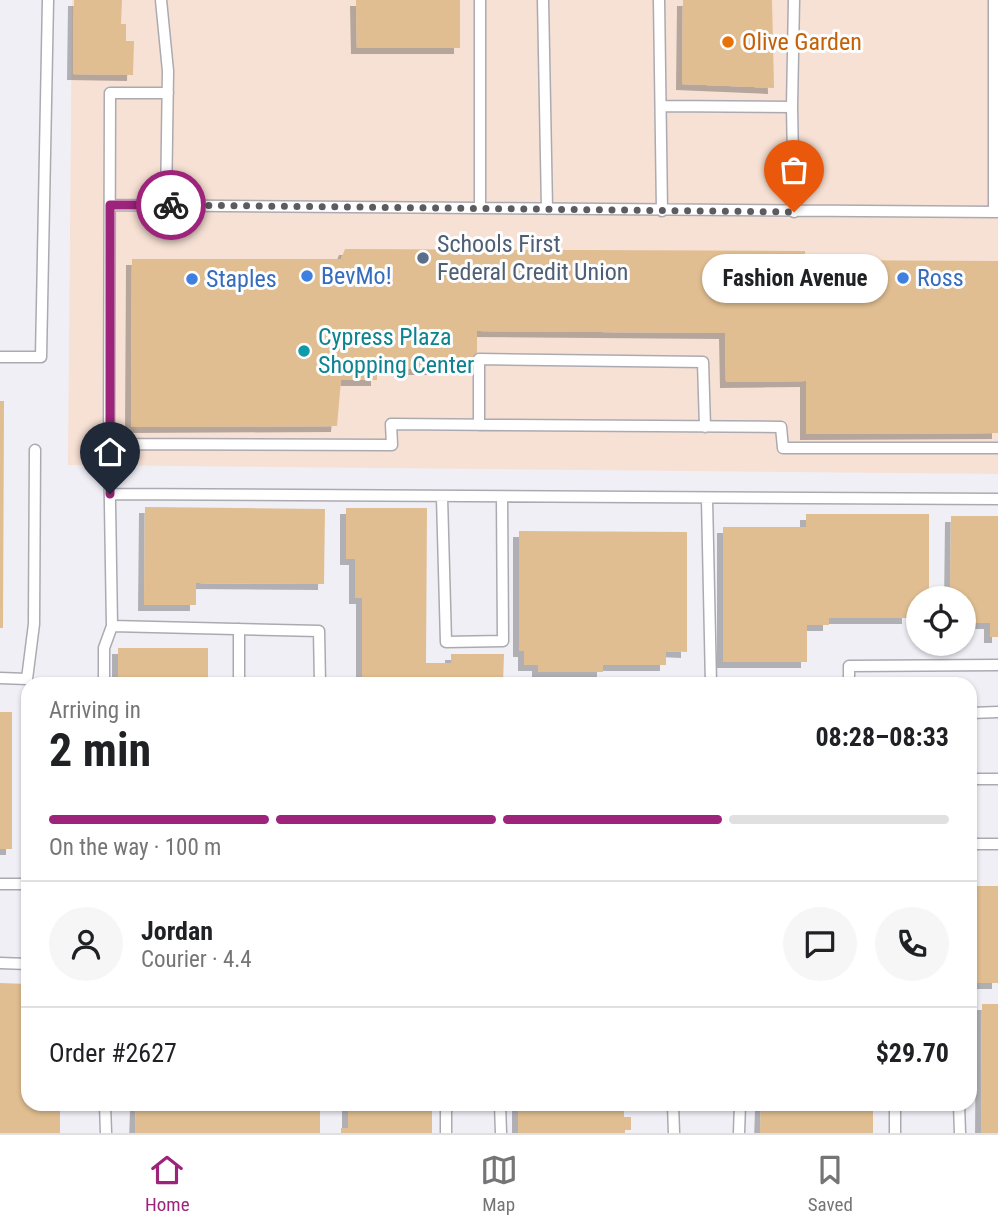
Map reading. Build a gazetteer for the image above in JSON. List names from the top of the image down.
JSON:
{
  "places": [
    "Olive Garden",
    "Fashion Avenue",
    "Schools First Federal Credit Union",
    "BevMo!",
    "Ross",
    "Staples",
    "Cypress Plaza Shopping Center"
  ],
  "page": {
    "bubble": "Fashion Avenue",
    "heading": ["2 min", "Arriving in", "08:28–08:33"],
    "panel": [
      "Jordan",
      "Courier · 4.4",
      "Order #2627",
      "$29.70"
    ],
    "bar": "On the way · 100 m",
    "tabs": ["Home", "Map", "Saved"]
  }
}
